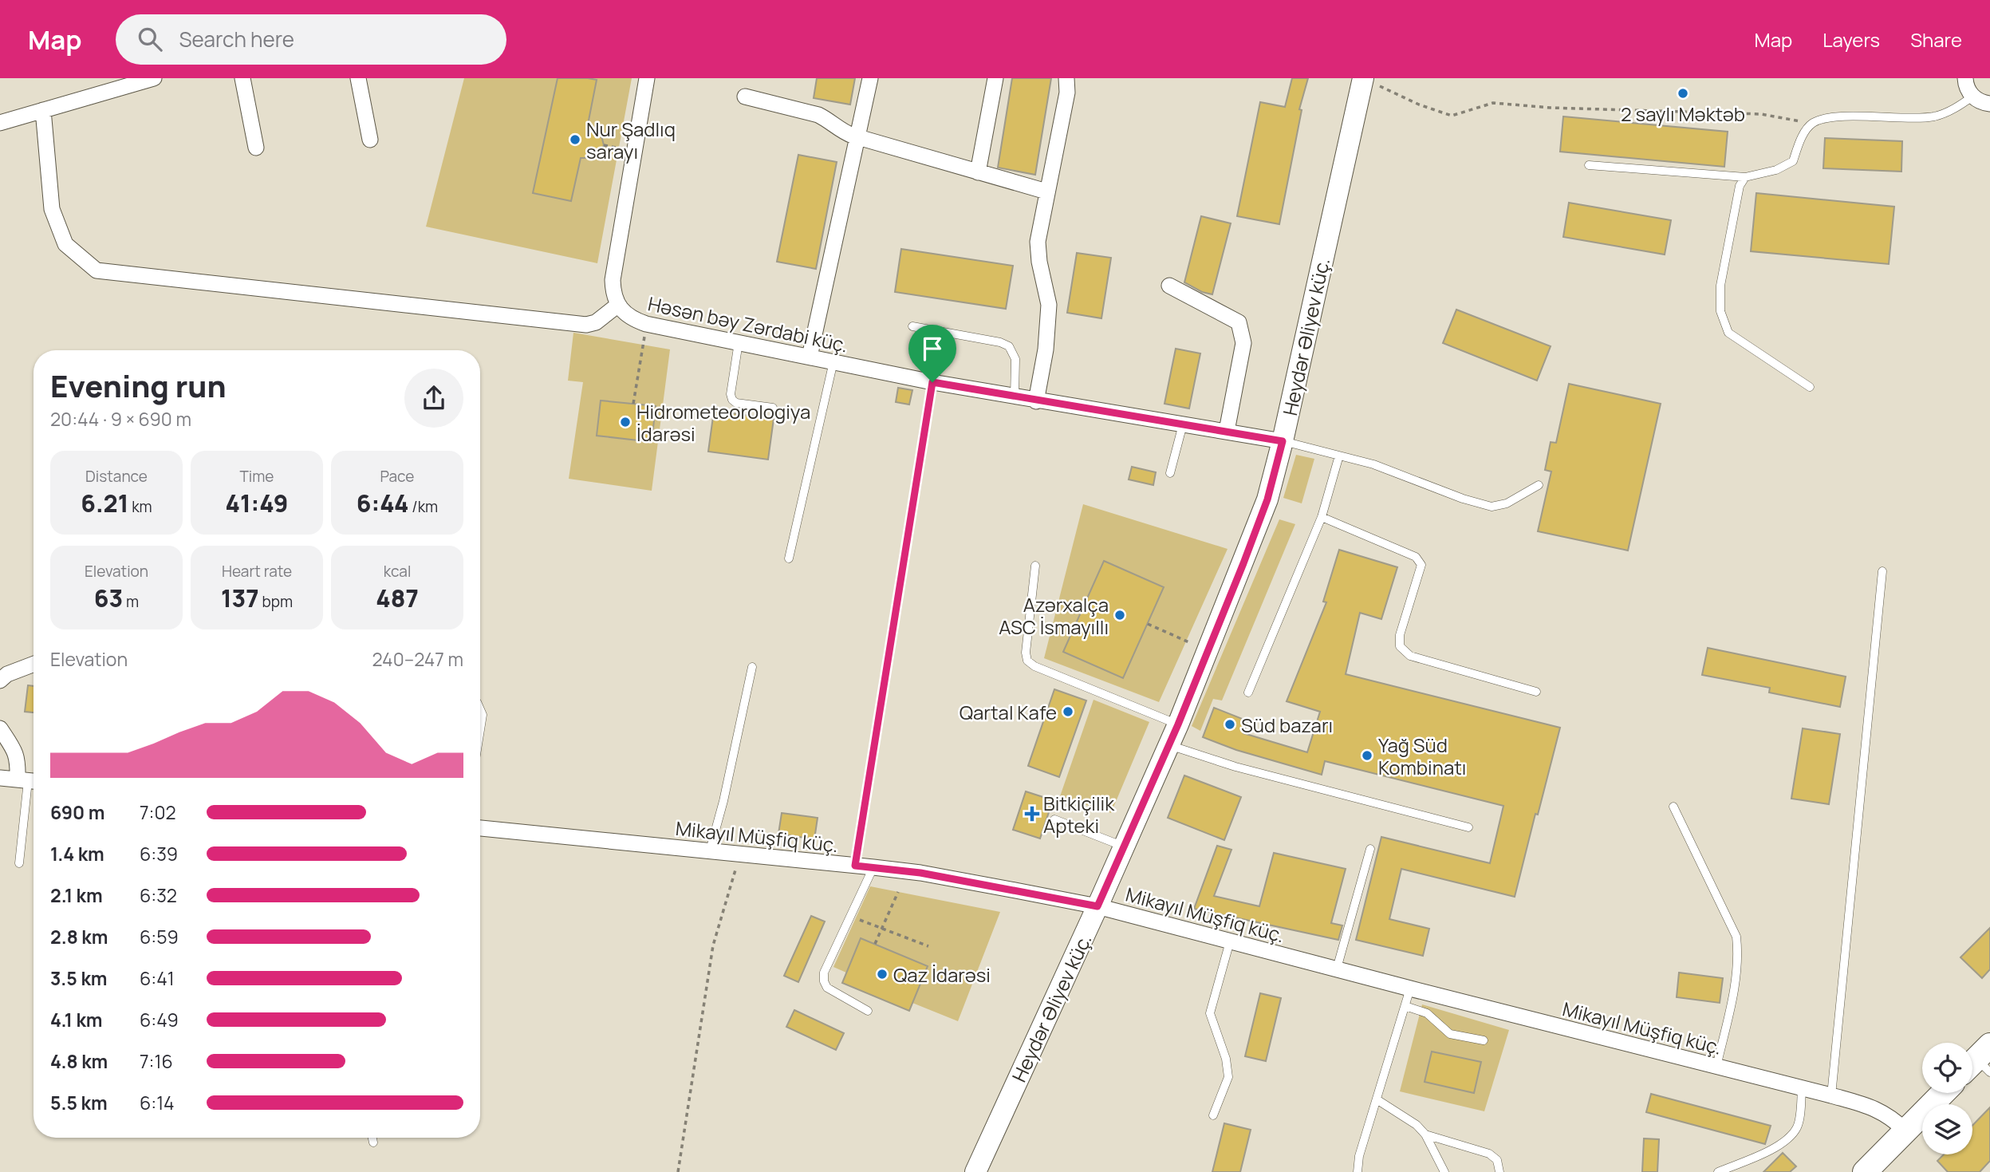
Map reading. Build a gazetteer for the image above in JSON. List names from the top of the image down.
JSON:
{
  "streets": {
    "main road": ["Heydər Əliyev küç."],
    "street": ["Həsən bəy Zərdabi küç.", "Mikayıl Müşfiq küç."]
  },
  "crossings": [
    ["Həsən bəy Zərdabi küç.", "Heydər Əliyev küç."],
    ["Heydər Əliyev küç.", "Mikayıl Müşfiq küç."]
  ],
  "places": {
    "other": [
      "2 saylı Məktəb",
      "Nur Şadlıq sarayı",
      "Hidrometeorologiya İdarəsi",
      "Azərxalça ASC İsmayıllı",
      "Qartal Kafe",
      "Süd bazarı",
      "Yağ Süd Kombinatı",
      "Qaz İdarəsi"
    ],
    "health": ["Bitkiçilik Apteki"]
  },
  "page": {
    "header": "Map",
    "search": "Search here",
    "nav": ["Map", "Layers", "Share"],
    "heading": ["Evening run", "20:44 · 9 × 690 m"],
    "stats": [
      ["Distance", "6.21 km"],
      ["Time", "41:49"],
      ["Pace", "6:44 /km"],
      ["Elevation", "63 m"],
      ["Heart rate", "137 bpm"],
      ["kcal", "487"]
    ],
    "chart": ["Elevation", "240–247 m"],
    "list": [
      {
        "name": "690 m",
        "note": "7:02"
      },
      {
        "name": "1.4 km",
        "note": "6:39"
      },
      {
        "name": "2.1 km",
        "note": "6:32"
      },
      {
        "name": "2.8 km",
        "note": "6:59"
      },
      {
        "name": "3.5 km",
        "note": "6:41"
      },
      {
        "name": "4.1 km",
        "note": "6:49"
      },
      {
        "name": "4.8 km",
        "note": "7:16"
      },
      {
        "name": "5.5 km",
        "note": "6:14"
      }
    ]
  }
}
